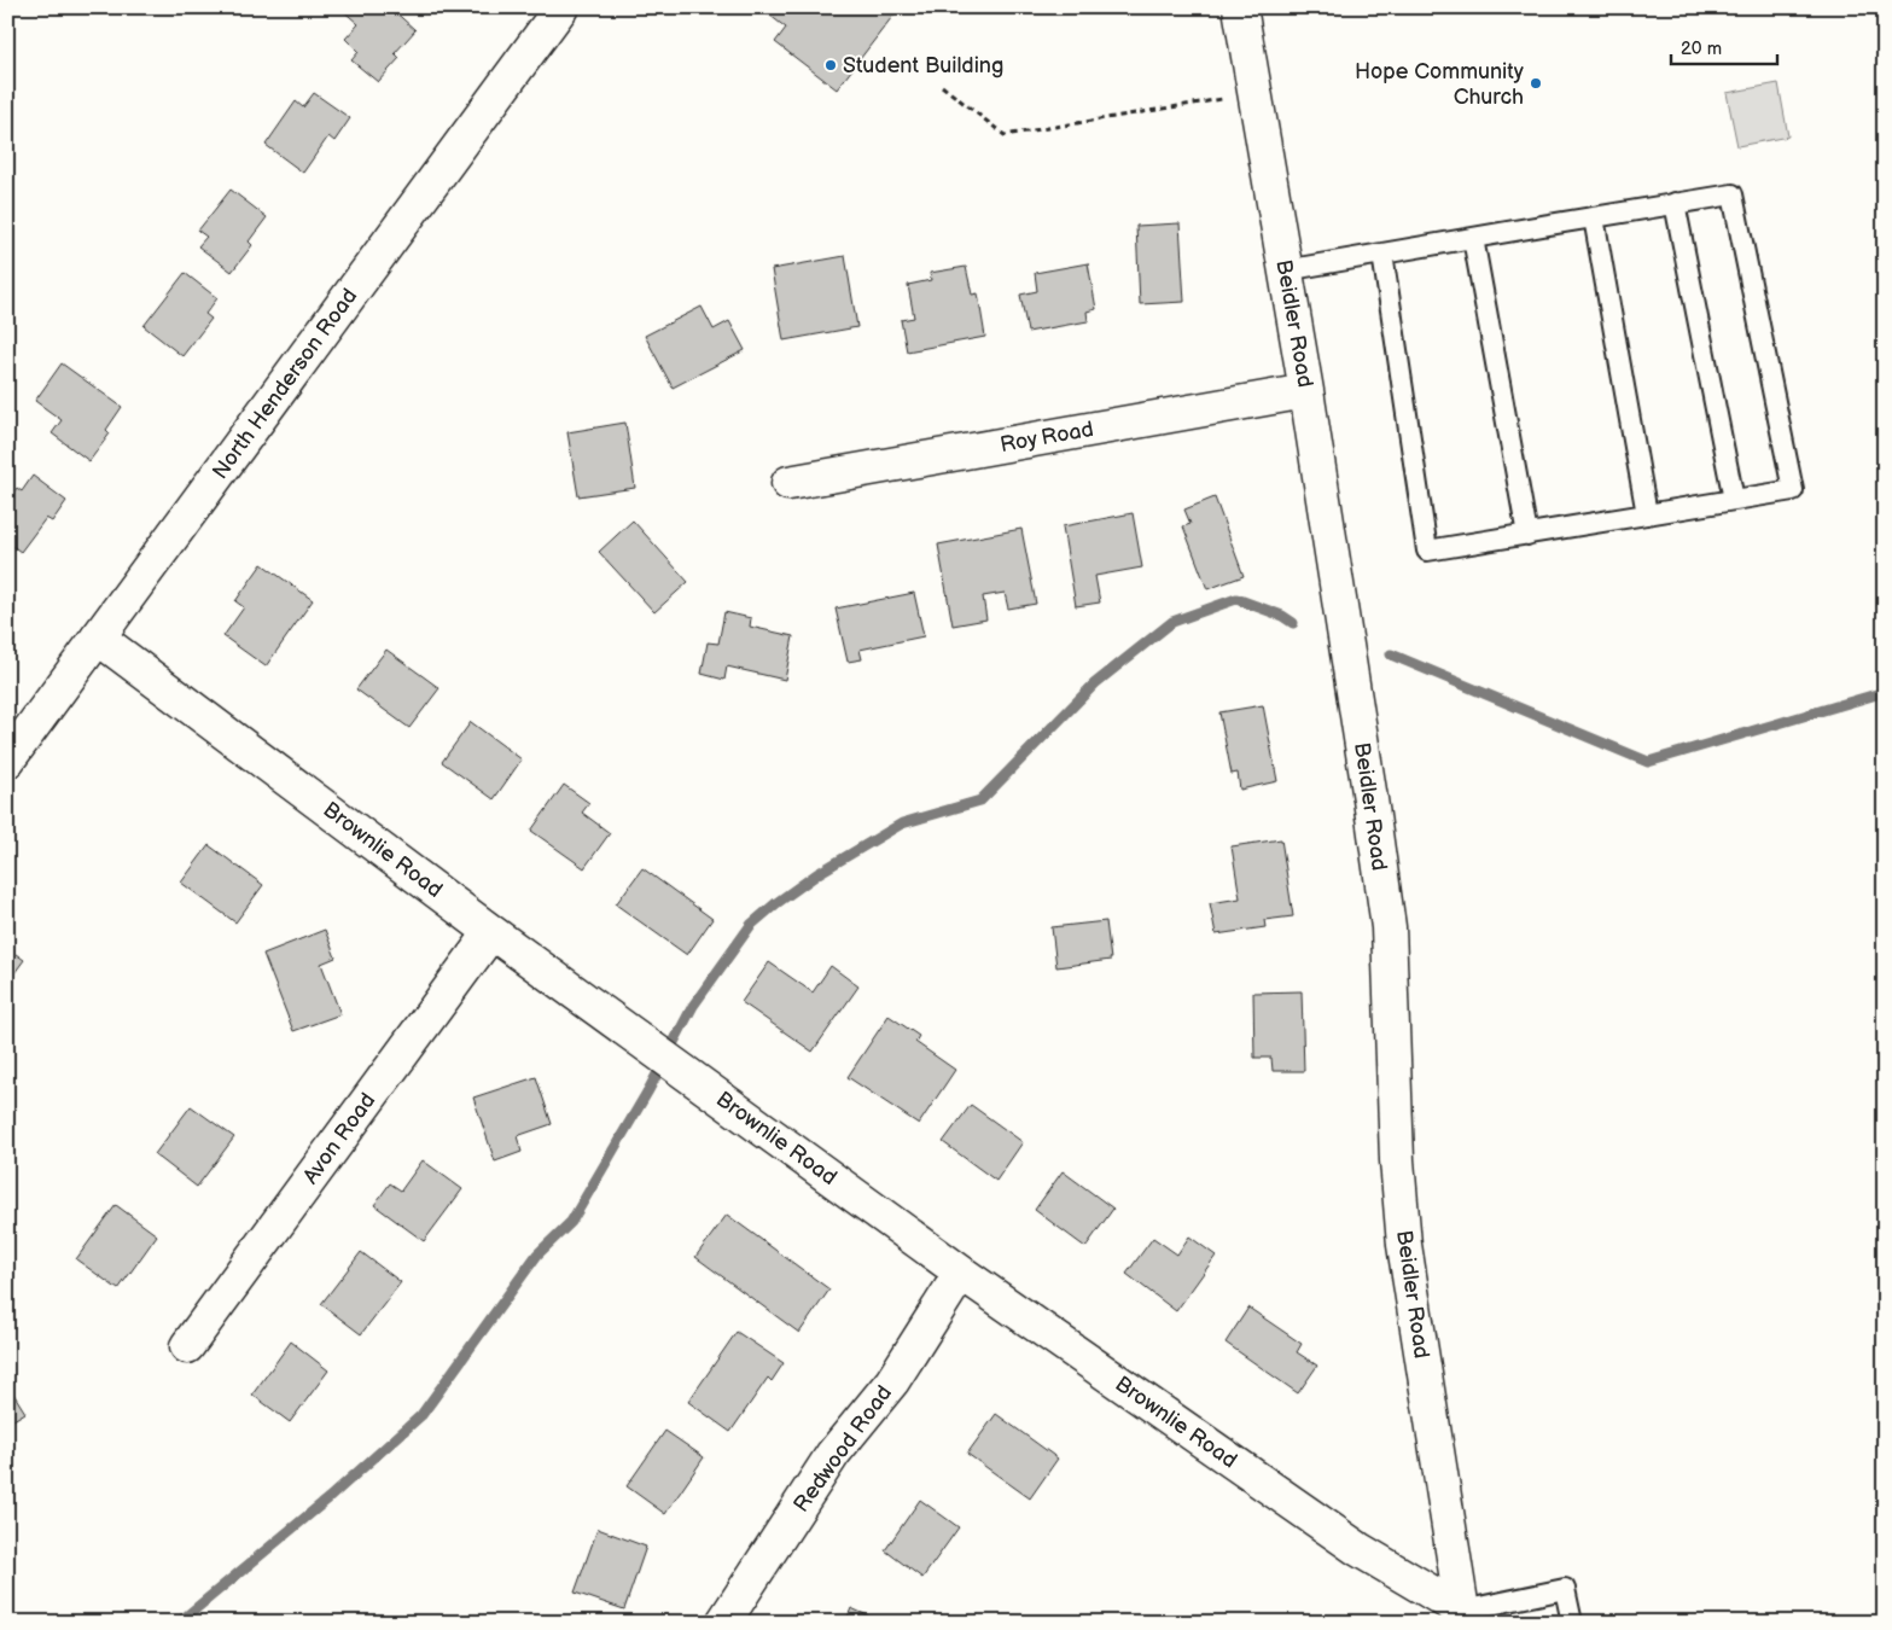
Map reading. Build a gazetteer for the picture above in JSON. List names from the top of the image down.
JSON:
{
  "streets": {
    "street": [
      "Beidler Road",
      "North Henderson Road",
      "Roy Road",
      "Brownlie Road",
      "Avon Road",
      "Redwood Road"
    ]
  },
  "crossings": [
    ["Beidler Road", "Roy Road"],
    ["Beidler Road", "Brownlie Road"],
    ["North Henderson Road", "Brownlie Road"],
    ["Brownlie Road", "Avon Road"],
    ["Brownlie Road", "Redwood Road"]
  ],
  "places": ["Student Building", "Hope Community Church"],
  "scale_bar": "20 m"
}
